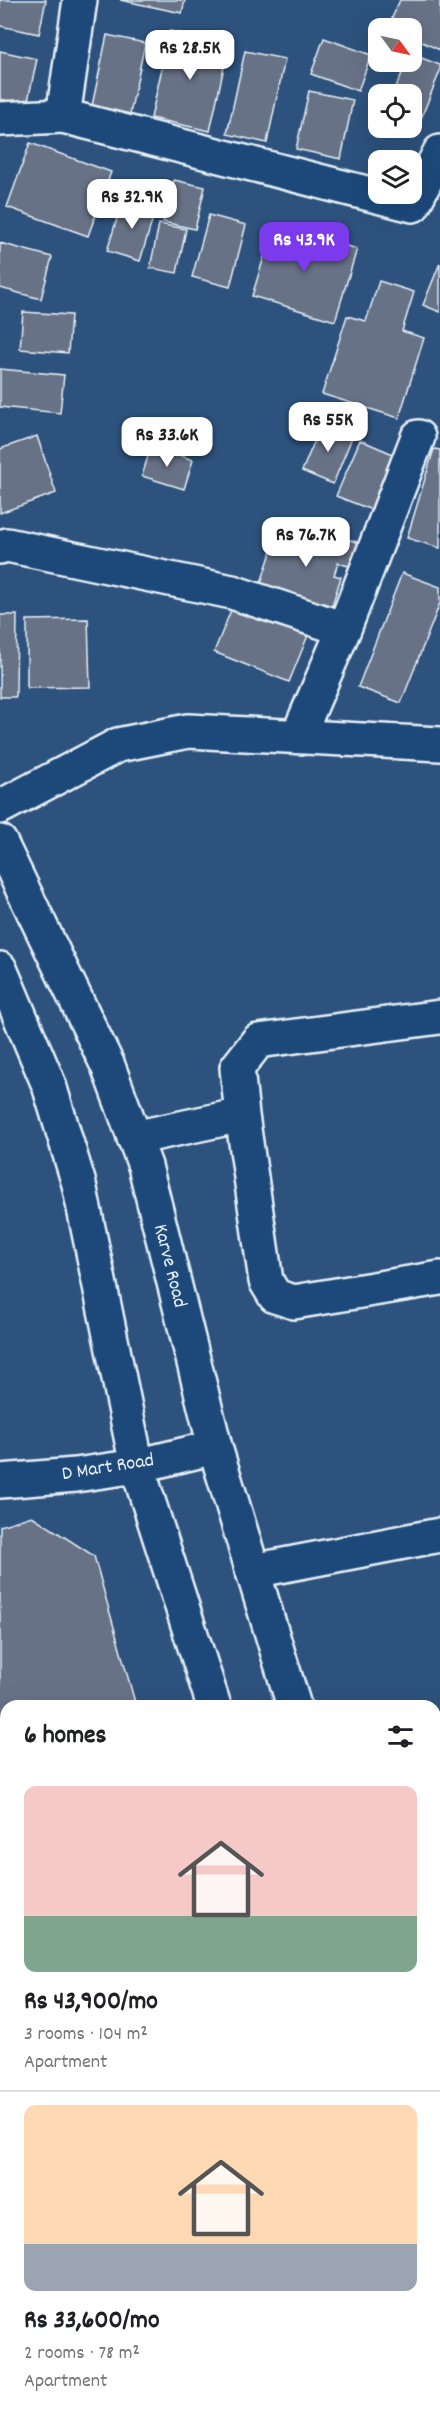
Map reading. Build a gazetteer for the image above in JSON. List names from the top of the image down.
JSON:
{
  "streets": {
    "street": ["Karve Road", "D Mart Road"]
  },
  "crossings": [
    ["Karve Road", "D Mart Road"]
  ],
  "north": "bottom right",
  "page": {
    "price": [
      "Rs 28.5K",
      "Rs 32.9K",
      "Rs 43.9K",
      "Rs 55K",
      "Rs 33.6K",
      "Rs 76.7K"
    ],
    "heading": "6 homes",
    "list": [
      {
        "name": "Rs 43,900/mo",
        "note": "3 rooms · 104 m² · Apartment"
      },
      {
        "name": "Rs 33,600/mo",
        "note": "2 rooms · 78 m² · Apartment"
      }
    ]
  }
}
